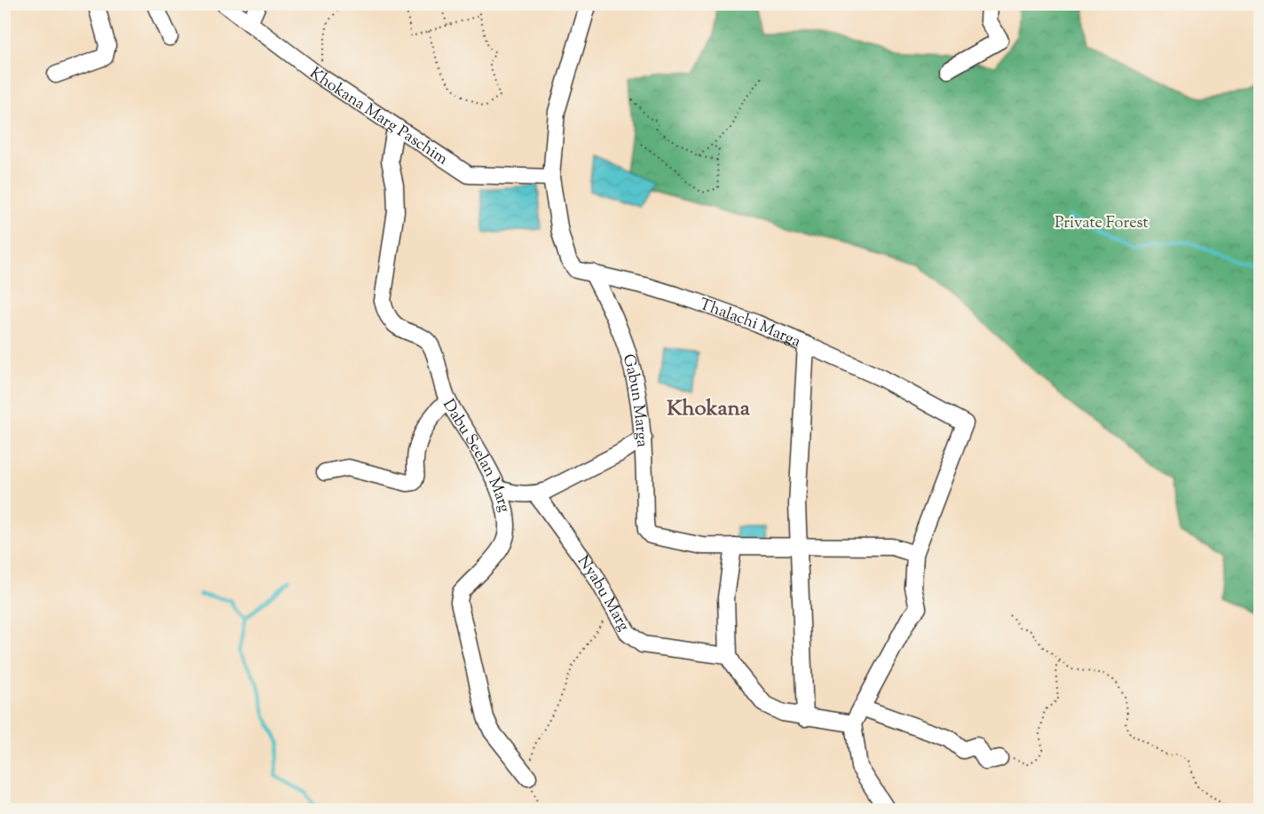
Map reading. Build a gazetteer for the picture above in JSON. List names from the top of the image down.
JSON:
{
  "streets": {
    "street": [
      "Khokana Marg Paschim",
      "Thalachi Marga",
      "Gabun Marga",
      "Dabu Seelan Marg",
      "Nyabu Marg"
    ]
  },
  "crossings": [
    ["Khokana Marg Paschim", "Thalachi Marga"],
    ["Khokana Marg Paschim", "Dabu Seelan Marg"],
    ["Thalachi Marga", "Gabun Marga"]
  ],
  "districts": ["Khokana"],
  "parks": ["Private Forest"]
}
